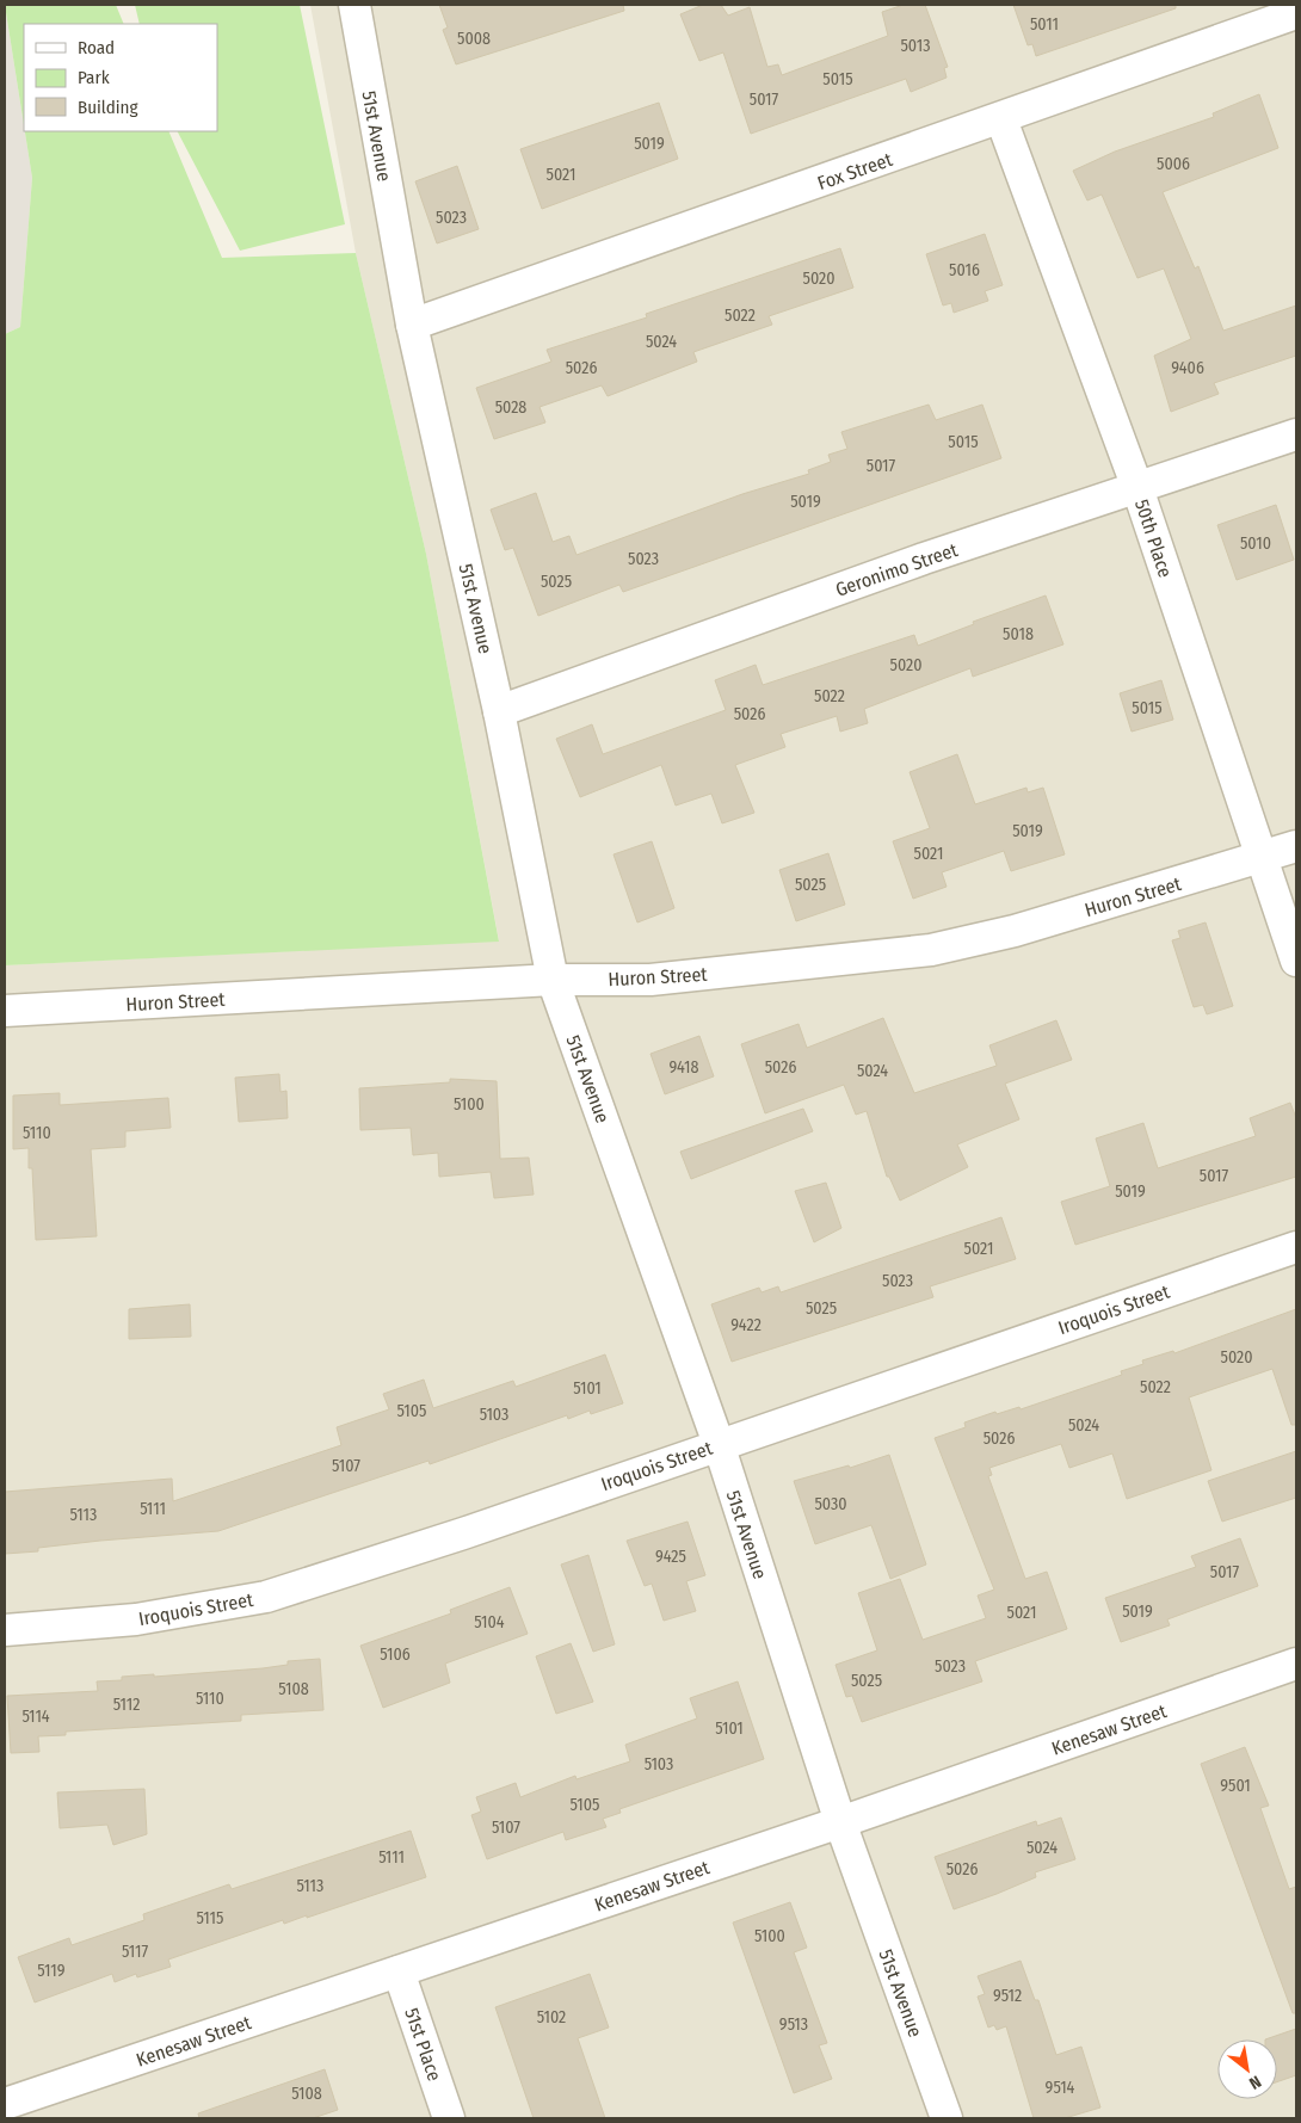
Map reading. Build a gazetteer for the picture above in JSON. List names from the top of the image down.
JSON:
{
  "streets": {
    "street": [
      "51st Avenue",
      "Fox Street",
      "50th Place",
      "Geronimo Street",
      "Huron Street",
      "Iroquois Street",
      "Kenesaw Street",
      "51st Place"
    ]
  },
  "crossings": [
    ["51st Avenue", "Fox Street"],
    ["51st Avenue", "Geronimo Street"],
    ["51st Avenue", "Huron Street"],
    ["51st Avenue", "Iroquois Street"],
    ["51st Avenue", "Kenesaw Street"],
    ["Fox Street", "50th Place"],
    ["50th Place", "Geronimo Street"],
    ["50th Place", "Huron Street"],
    ["Kenesaw Street", "51st Place"]
  ],
  "house_numbers": [
    "5011",
    "5008",
    "5013",
    "5015",
    "5017",
    "5019",
    "5006",
    "5021",
    "5023",
    "5016",
    "5020",
    "5022",
    "5024",
    "5026",
    "9406",
    "5028",
    "5015",
    "5017",
    "5019",
    "5010",
    "5023",
    "5025",
    "5018",
    "5020",
    "5022",
    "5015",
    "5026",
    "5019",
    "5021",
    "5025",
    "9418",
    "5026",
    "5024",
    "5100",
    "5110",
    "5017",
    "5019",
    "5021",
    "5023",
    "5025",
    "9422",
    "5020",
    "5022",
    "5101",
    "5105",
    "5103",
    "5024",
    "5026",
    "5107",
    "5030",
    "5111",
    "5113",
    "9425",
    "5017",
    "5019",
    "5021",
    "5104",
    "5106",
    "5023",
    "5025",
    "5108",
    "5110",
    "5112",
    "5114",
    "5101",
    "5103",
    "9501",
    "5105",
    "5107",
    "5024",
    "5111",
    "5026",
    "5113",
    "5115",
    "5100",
    "5117",
    "5119",
    "9512",
    "5102",
    "9513",
    "9514",
    "5108"
  ],
  "legend": ["Road", "Park", "Building"],
  "north": "bottom right"
}
